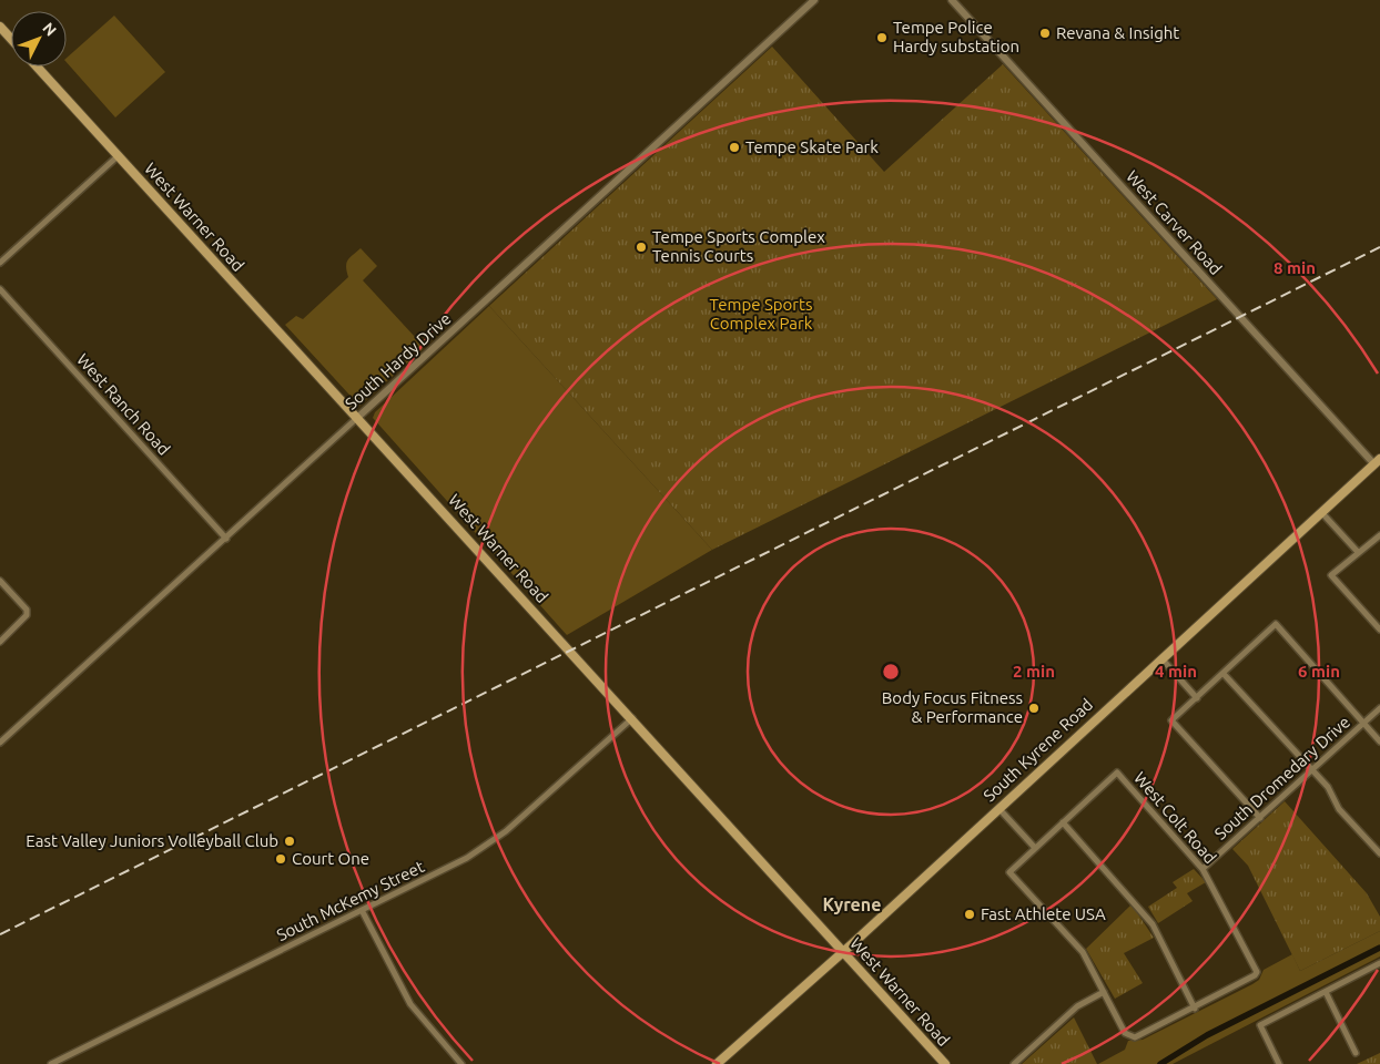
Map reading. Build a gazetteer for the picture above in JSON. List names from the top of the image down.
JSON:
{
  "streets": {
    "main road": ["West Warner Road", "South Kyrene Road"],
    "street": [
      "West Carver Road",
      "South Hardy Drive",
      "West Ranch Road",
      "South Dromedary Drive",
      "West Colt Road",
      "South McKemy Street"
    ]
  },
  "crossings": [
    ["West Warner Road", "South Hardy Drive"],
    ["West Warner Road", "South Kyrene Road"],
    ["West Warner Road", "South McKemy Street"],
    ["West Carver Road", "South Kyrene Road"],
    ["South Hardy Drive", "West Ranch Road"],
    ["South Dromedary Drive", "West Colt Road"]
  ],
  "districts": ["Kyrene"],
  "parks": ["Tempe Sports Complex Park"],
  "places": [
    "Revana & Insight",
    "Tempe Police Hardy substation",
    "Tempe Skate Park",
    "Tempe Sports Complex Tennis Courts",
    "Body Focus Fitness & Performance",
    "East Valley Juniors Volleyball Club",
    "Court One",
    "Fast Athlete USA"
  ],
  "north": "top right",
  "rings": [
    "8 min",
    "2 min",
    "4 min",
    "6 min"
  ]
}
